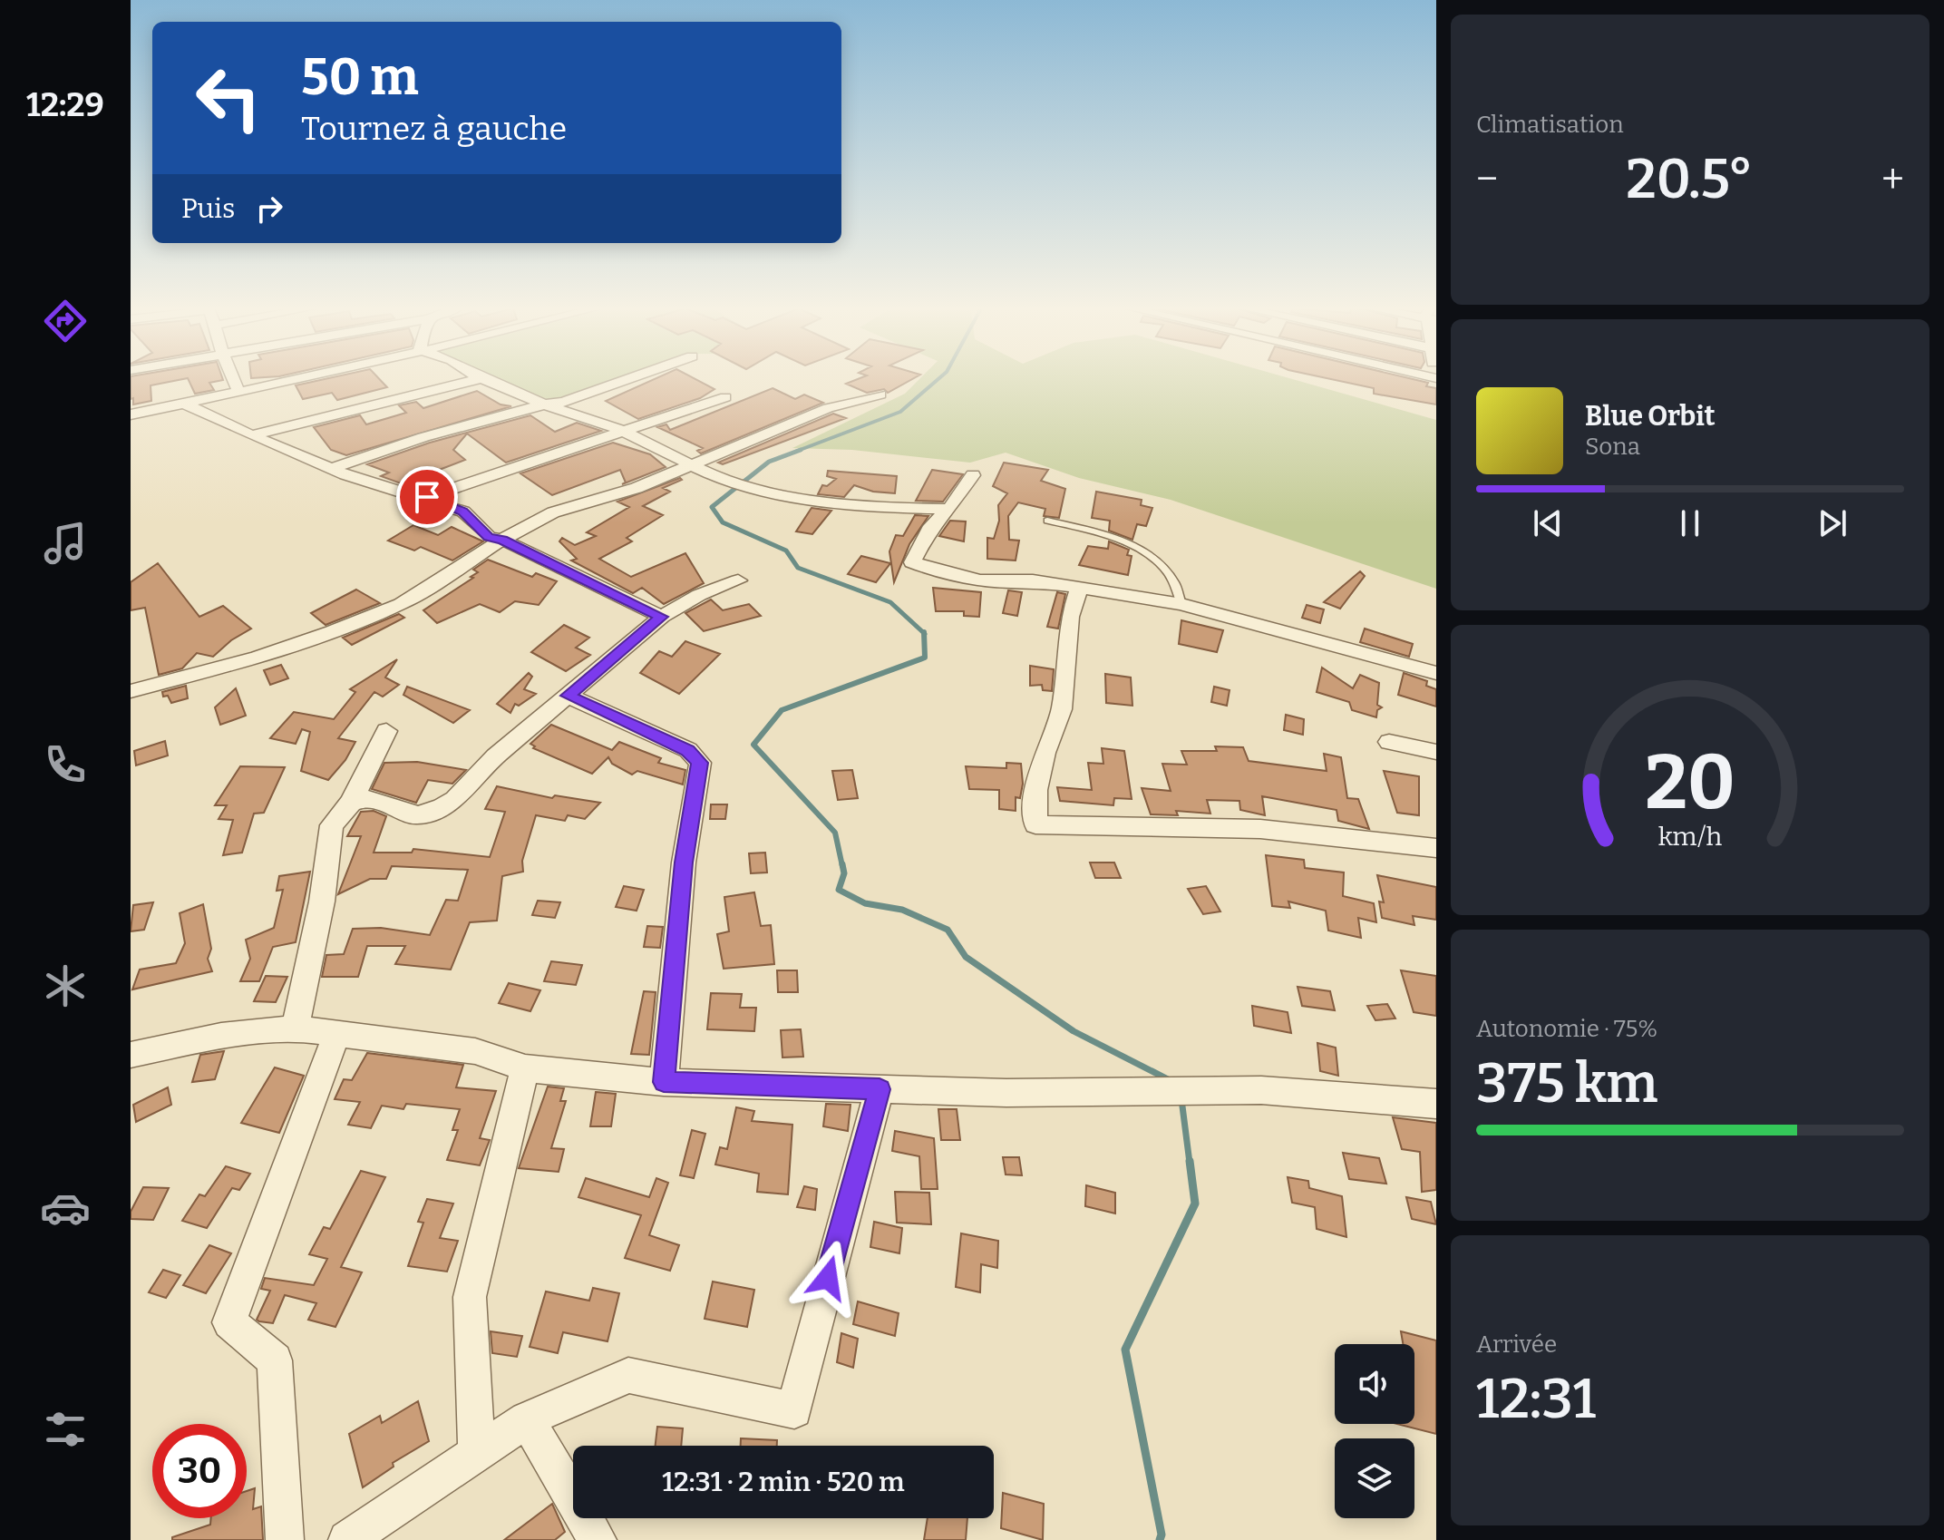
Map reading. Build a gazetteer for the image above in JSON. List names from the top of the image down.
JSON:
{
  "page": {
    "tabs": "12:29",
    "tile": [
      "Climatisation",
      ["Autonomie · 75%", "375 km"],
      ["Arrivée", "12:31"]
    ],
    "turn": ["50 m", "Tournez à gauche"],
    "heat": ["−", "20.5°", "+"],
    "then": "Puis",
    "song": ["Blue Orbit", "Sona"],
    "limit": "30",
    "trip": "12:31 · 2 min · 520 m",
    "gauge": ["20", "km/h"]
  }
}
